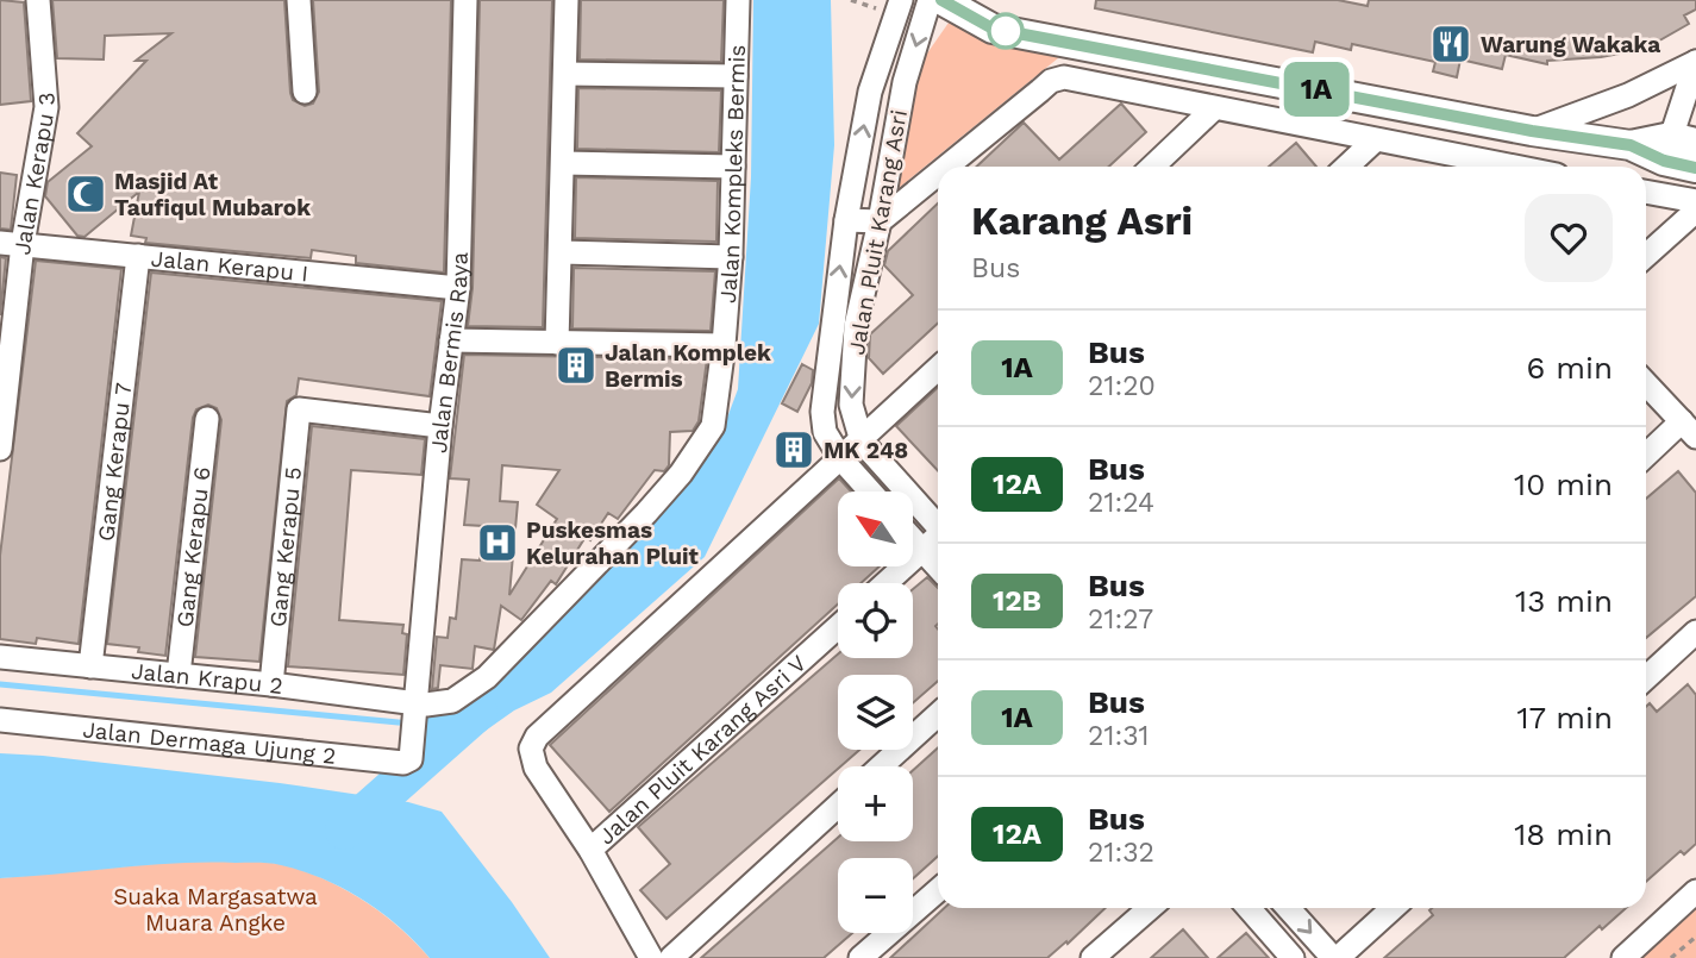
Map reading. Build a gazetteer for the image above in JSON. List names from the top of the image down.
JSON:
{
  "streets": {
    "street": [
      "Jalan Kompleks Bermis",
      "Jalan Kerapu 3",
      "Jalan Pluit Karang Asri",
      "Jalan Kerapu I",
      "Jalan Bermis Raya",
      "Gang Kerapu 7",
      "Gang Kerapu 6",
      "Gang Kerapu 5",
      "Jalan Krapu 2",
      "Jalan Dermaga Ujung 2",
      "Jalan Pluit Karang Asri V"
    ]
  },
  "crossings": [
    ["Jalan Kompleks Bermis", "Jalan Bermis Raya"],
    ["Jalan Kompleks Bermis", "Jalan Krapu 2"],
    ["Jalan Kerapu 3", "Jalan Kerapu I"],
    ["Jalan Kerapu I", "Jalan Bermis Raya"],
    ["Jalan Kerapu I", "Gang Kerapu 7"],
    ["Jalan Bermis Raya", "Gang Kerapu 5"],
    ["Jalan Bermis Raya", "Jalan Krapu 2"],
    ["Jalan Bermis Raya", "Jalan Dermaga Ujung 2"],
    ["Gang Kerapu 7", "Jalan Krapu 2"],
    ["Gang Kerapu 6", "Jalan Krapu 2"],
    ["Gang Kerapu 5", "Jalan Krapu 2"]
  ],
  "parks": ["Suaka Margasatwa Muara Angke"],
  "places": {
    "restaurant": ["Warung Wakaka"],
    "mosque": ["Masjid At Taufiqul Mubarok"],
    "building": ["Jalan Komplek Bermis", "MK 248"],
    "hospital": ["Puskesmas Kelurahan Pluit"]
  },
  "lines": ["bus line 1A"],
  "north": "top left",
  "page": {
    "on_map": "1A",
    "heading": ["Karang Asri", "Bus"],
    "list": [
      {
        "mark": "1A",
        "name": "Bus",
        "note": "21:20",
        "value": "6 min"
      },
      {
        "mark": "12A",
        "name": "Bus",
        "note": "21:24",
        "value": "10 min"
      },
      {
        "mark": "12B",
        "name": "Bus",
        "note": "21:27",
        "value": "13 min"
      },
      {
        "mark": "1A",
        "name": "Bus",
        "note": "21:31",
        "value": "17 min"
      },
      {
        "mark": "12A",
        "name": "Bus",
        "note": "21:32",
        "value": "18 min"
      }
    ],
    "map_buttons": ["+", "−"]
  }
}
